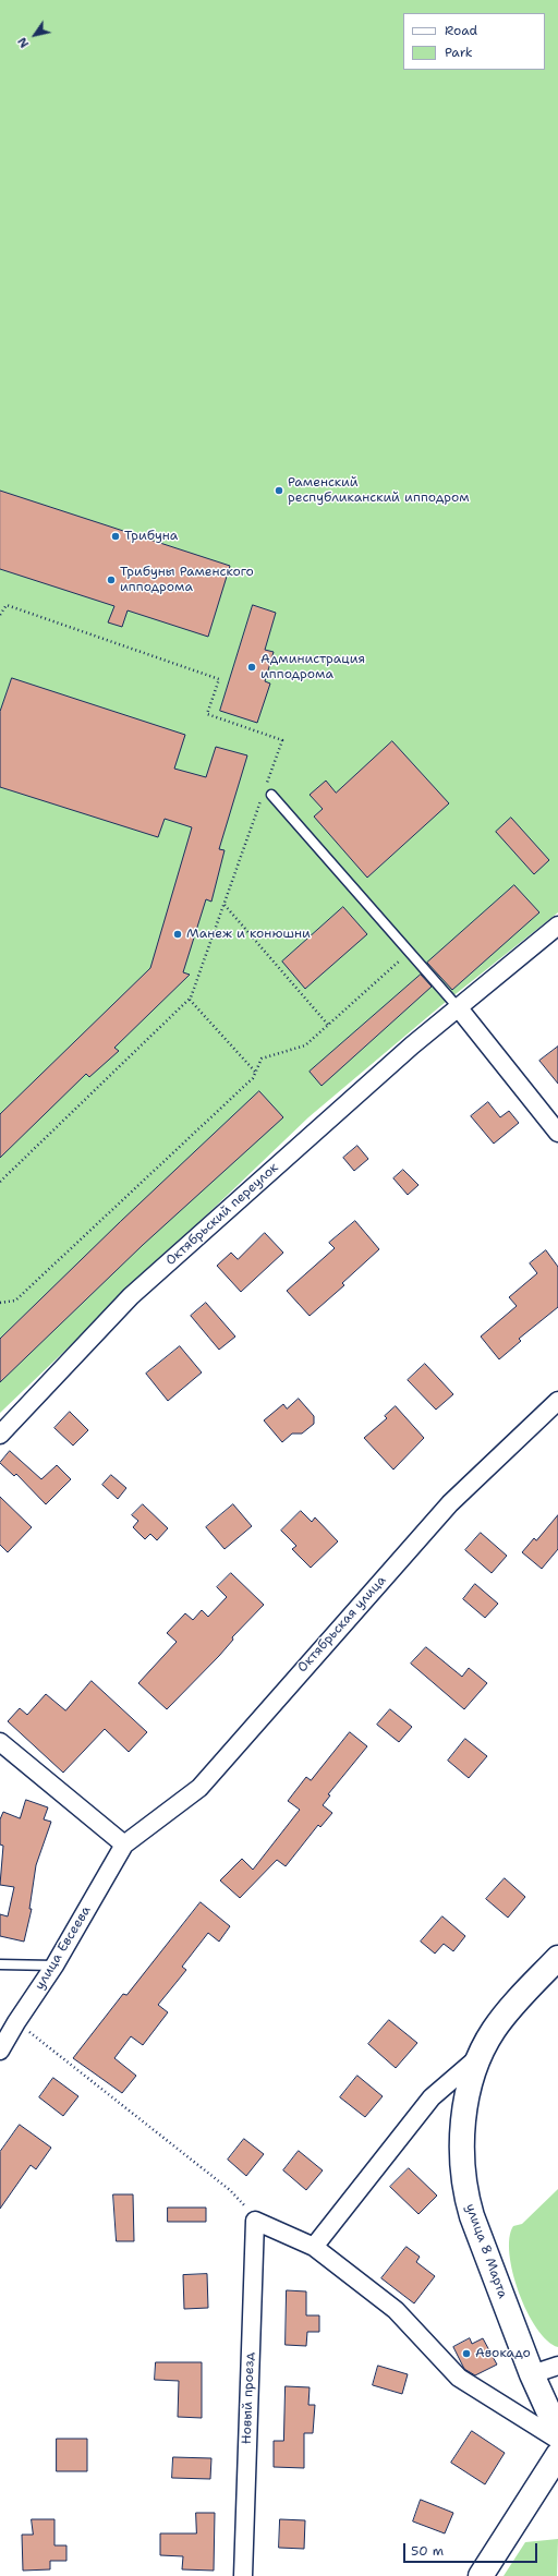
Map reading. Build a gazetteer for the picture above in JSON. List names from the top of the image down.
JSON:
{
  "streets": {
    "main road": ["улица 8 Марта"],
    "street": [
      "Октябрьский переулок",
      "Октябрьская улица",
      "улица Евсеева",
      "Новый проезд"
    ]
  },
  "crossings": [
    ["Октябрьская улица", "улица Евсеева"]
  ],
  "places": [
    "Раменский республиканский ипподром",
    "Трибуна",
    "Трибуны Раменского ипподрома",
    "Администрация ипподрома",
    "Манеж и конюшни",
    "Авокадо"
  ],
  "legend": ["Road", "Park"],
  "scale_bar": "50 m",
  "north": "bottom left"
}
